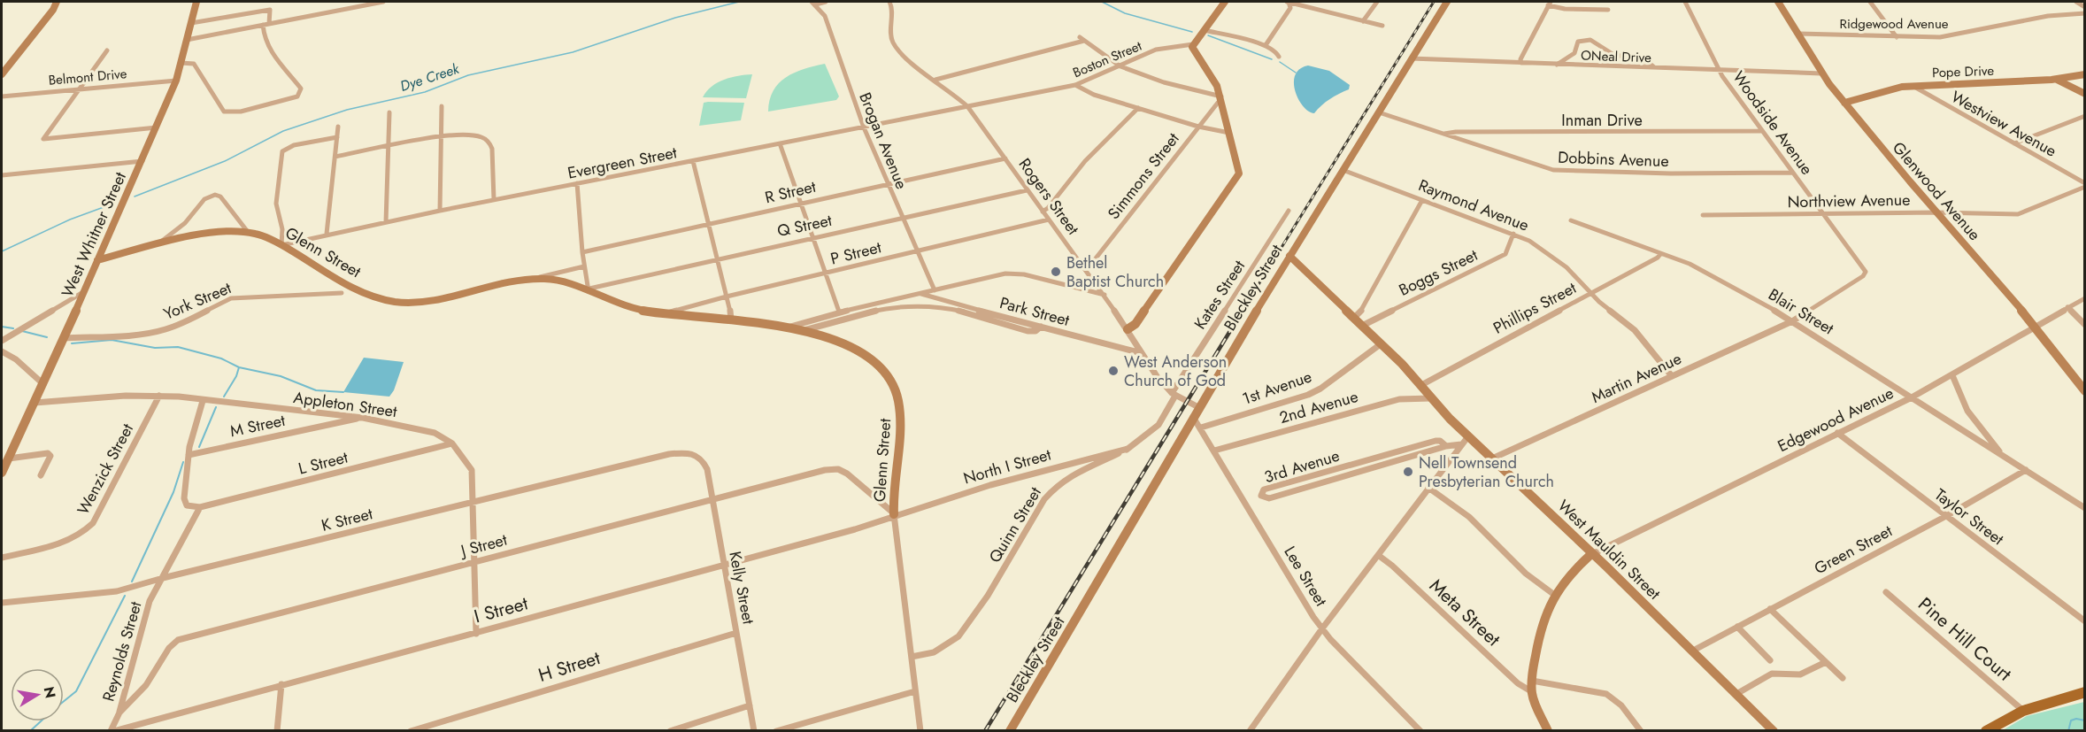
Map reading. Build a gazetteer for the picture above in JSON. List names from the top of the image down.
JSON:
{
  "streets": {
    "street": [
      "Ridgewood Avenue",
      "ONeal Drive",
      "Boston Street",
      "Pope Drive",
      "Belmont Drive",
      "Inman Drive",
      "Woodside Avenue",
      "Westview Avenue",
      "Brogan Avenue",
      "Dobbins Avenue",
      "Evergreen Street",
      "Simmons Street",
      "Glenwood Avenue",
      "R Street",
      "Rogers Street",
      "Northview Avenue",
      "Raymond Avenue",
      "Q Street",
      "West Whitner Street",
      "Glenn Street",
      "P Street",
      "Boggs Street",
      "Bleckley Street",
      "Kates Street",
      "York Street",
      "Phillips Street",
      "Park Street",
      "Blair Street",
      "Martin Avenue",
      "1st Avenue",
      "Appleton Street",
      "2nd Avenue",
      "Edgewood Avenue",
      "M Street",
      "L Street",
      "North I Street",
      "3rd Avenue",
      "Wenzick Street",
      "Taylor Street",
      "K Street",
      "Quinn Street",
      "J Street",
      "West Mauldin Street",
      "Green Street",
      "Lee Street",
      "Kelly Street",
      "I Street",
      "Meta Street",
      "Pine Hill Court",
      "Reynolds Street",
      "H Street"
    ]
  },
  "crossings": [
    ["Ridgewood Avenue", "Glenwood Avenue"],
    ["ONeal Drive", "Woodside Avenue"],
    ["ONeal Drive", "Glenwood Avenue"],
    ["ONeal Drive", "Bleckley Street"],
    ["Boston Street", "Evergreen Street"],
    ["Boston Street", "Rogers Street"],
    ["Pope Drive", "Westview Avenue"],
    ["Pope Drive", "Glenwood Avenue"],
    ["Belmont Drive", "West Whitner Street"],
    ["Inman Drive", "Woodside Avenue"],
    ["Inman Drive", "Dobbins Avenue"],
    ["Woodside Avenue", "Dobbins Avenue"],
    ["Woodside Avenue", "Northview Avenue"],
    ["Woodside Avenue", "Blair Street"],
    ["Woodside Avenue", "Martin Avenue"],
    ["Brogan Avenue", "Evergreen Street"],
    ["Brogan Avenue", "R Street"],
    ["Brogan Avenue", "Q Street"],
    ["Brogan Avenue", "P Street"],
    ["Dobbins Avenue", "Bleckley Street"],
    ["Evergreen Street", "Rogers Street"],
    ["Evergreen Street", "Glenn Street"],
    ["Simmons Street", "Rogers Street"],
    ["Glenwood Avenue", "Northview Avenue"],
    ["Glenwood Avenue", "Edgewood Avenue"],
    ["R Street", "Rogers Street"],
    ["Rogers Street", "Q Street"],
    ["Rogers Street", "P Street"],
    ["Rogers Street", "Bleckley Street"],
    ["Rogers Street", "Kates Street"],
    ["Rogers Street", "Park Street"],
    ["Rogers Street", "Quinn Street"],
    ["Raymond Avenue", "Boggs Street"],
    ["Raymond Avenue", "Bleckley Street"],
    ["Raymond Avenue", "Phillips Street"],
    ["Raymond Avenue", "Martin Avenue"],
    ["Q Street", "Glenn Street"],
    ["West Whitner Street", "Glenn Street"],
    ["West Whitner Street", "York Street"],
    ["West Whitner Street", "Appleton Street"],
    ["Glenn Street", "P Street"],
    ["Glenn Street", "North I Street"],
    ["Glenn Street", "Quinn Street"],
    ["Glenn Street", "J Street"],
    ["Glenn Street", "I Street"],
    ["Boggs Street", "West Mauldin Street"],
    ["Bleckley Street", "West Mauldin Street"],
    ["Bleckley Street", "Lee Street"],
    ["Kates Street", "Quinn Street"],
    ["Phillips Street", "Blair Street"],
    ["Phillips Street", "West Mauldin Street"],
    ["Blair Street", "Martin Avenue"],
    ["Blair Street", "Edgewood Avenue"],
    ["Blair Street", "Green Street"],
    ["Martin Avenue", "West Mauldin Street"],
    ["1st Avenue", "West Mauldin Street"],
    ["1st Avenue", "Lee Street"],
    ["Appleton Street", "M Street"],
    ["Appleton Street", "L Street"],
    ["Appleton Street", "Wenzick Street"],
    ["Appleton Street", "K Street"],
    ["Appleton Street", "J Street"],
    ["Appleton Street", "I Street"],
    ["2nd Avenue", "West Mauldin Street"],
    ["2nd Avenue", "Lee Street"],
    ["Edgewood Avenue", "Taylor Street"],
    ["Edgewood Avenue", "West Mauldin Street"],
    ["L Street", "Reynolds Street"],
    ["North I Street", "Quinn Street"],
    ["North I Street", "J Street"],
    ["North I Street", "I Street"],
    ["Taylor Street", "Green Street"],
    ["K Street", "Kelly Street"],
    ["K Street", "Reynolds Street"],
    ["J Street", "Kelly Street"],
    ["J Street", "I Street"],
    ["J Street", "Reynolds Street"],
    ["West Mauldin Street", "Green Street"],
    ["Kelly Street", "I Street"],
    ["Kelly Street", "H Street"]
  ],
  "water": ["Dye Creek"],
  "places": ["Bethel Baptist Church", "West Anderson Church of God", "Nell Townsend Presbyterian Church"],
  "north": "right"
}
